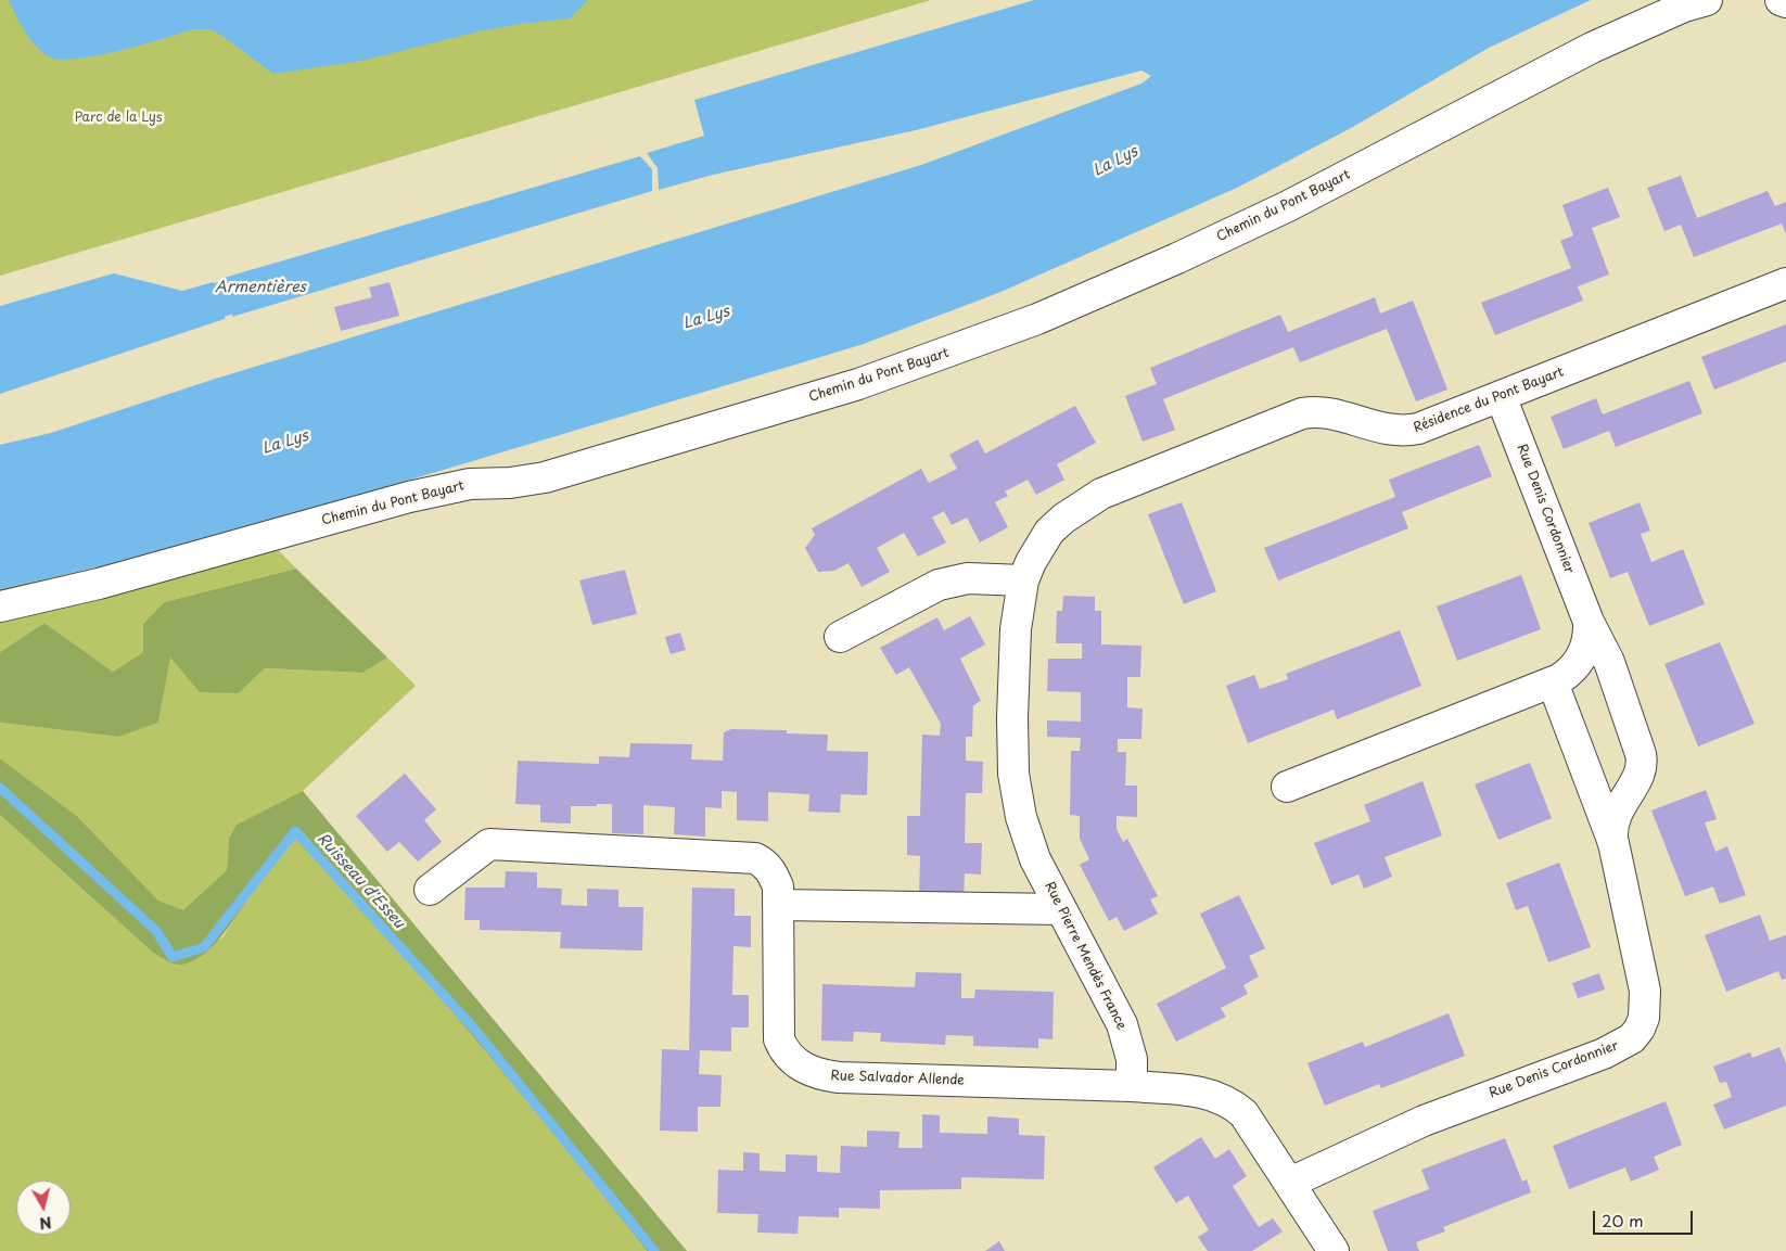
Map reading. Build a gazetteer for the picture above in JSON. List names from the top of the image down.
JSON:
{
  "streets": {
    "street": [
      "Chemin du Pont Bayart",
      "Résidence du Pont Bayart",
      "Rue Denis Cordonnier",
      "Rue Pierre Mendès France",
      "Rue Salvador Allende"
    ]
  },
  "crossings": [
    ["Résidence du Pont Bayart", "Rue Denis Cordonnier"],
    ["Résidence du Pont Bayart", "Rue Pierre Mendès France"],
    ["Rue Pierre Mendès France", "Rue Salvador Allende"]
  ],
  "water": ["La Lys", "Armentières", "Ruisseau d'Esseu"],
  "parks": ["Parc de la Lys"],
  "scale_bar": "20 m",
  "north": "bottom"
}
